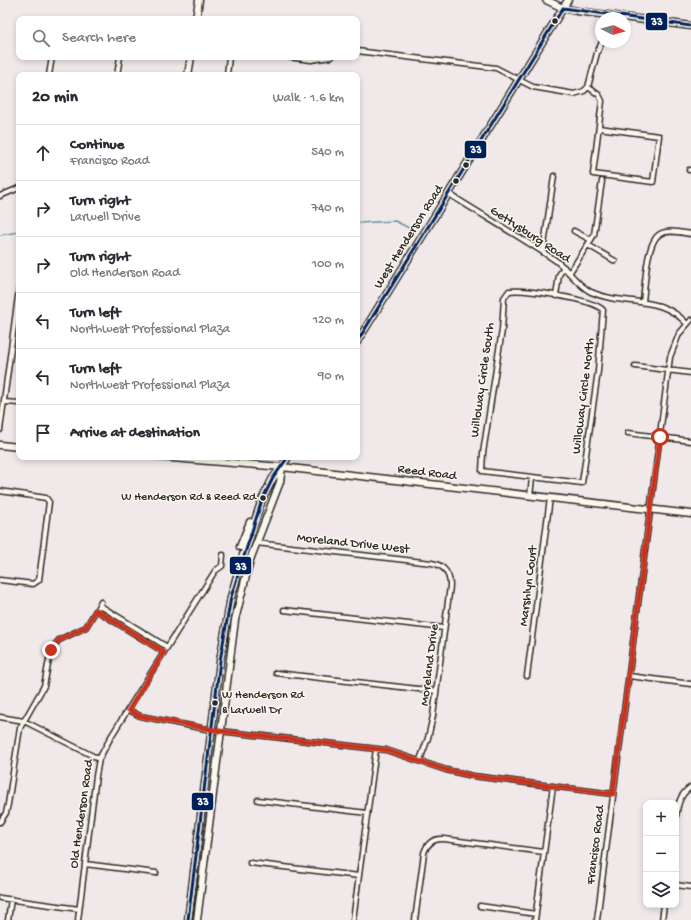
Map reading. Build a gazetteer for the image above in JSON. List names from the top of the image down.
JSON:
{
  "streets": {
    "main road": ["West Henderson Road", "Reed Road"],
    "street": [
      "Gettysburg Road",
      "Willoway Circle South",
      "Willoway Circle North",
      "Moreland Drive West",
      "Marshlyn Court",
      "Moreland Drive",
      "Old Henderson Road",
      "Francisco Road"
    ]
  },
  "crossings": [
    ["Gettysburg Road", "West Henderson Road"],
    ["Gettysburg Road", "Francisco Road"],
    ["Willoway Circle South", "Willoway Circle North"],
    ["Reed Road", "Marshlyn Court"],
    ["Reed Road", "Francisco Road"],
    ["Moreland Drive West", "Moreland Drive"]
  ],
  "places": ["W Henderson Rd & Reed Rd", "W Henderson Rd & Larwell Dr"],
  "lines": ["transit line 33"],
  "north": "right",
  "page": {
    "search": "Search here",
    "heading": ["20 min", "Walk · 1.6 km"],
    "list": [
      ["Continue", "Francisco Road", "540 m"],
      ["Turn right", "Larwell Drive", "740 m"],
      ["Turn right", "Old Henderson Road", "100 m"],
      ["Turn left", "Northwest Professional Plaza", "120 m"],
      ["Turn left", "Northwest Professional Plaza", "90 m"],
      "Arrive at destination"
    ],
    "map_buttons": ["+", "−"]
  }
}
